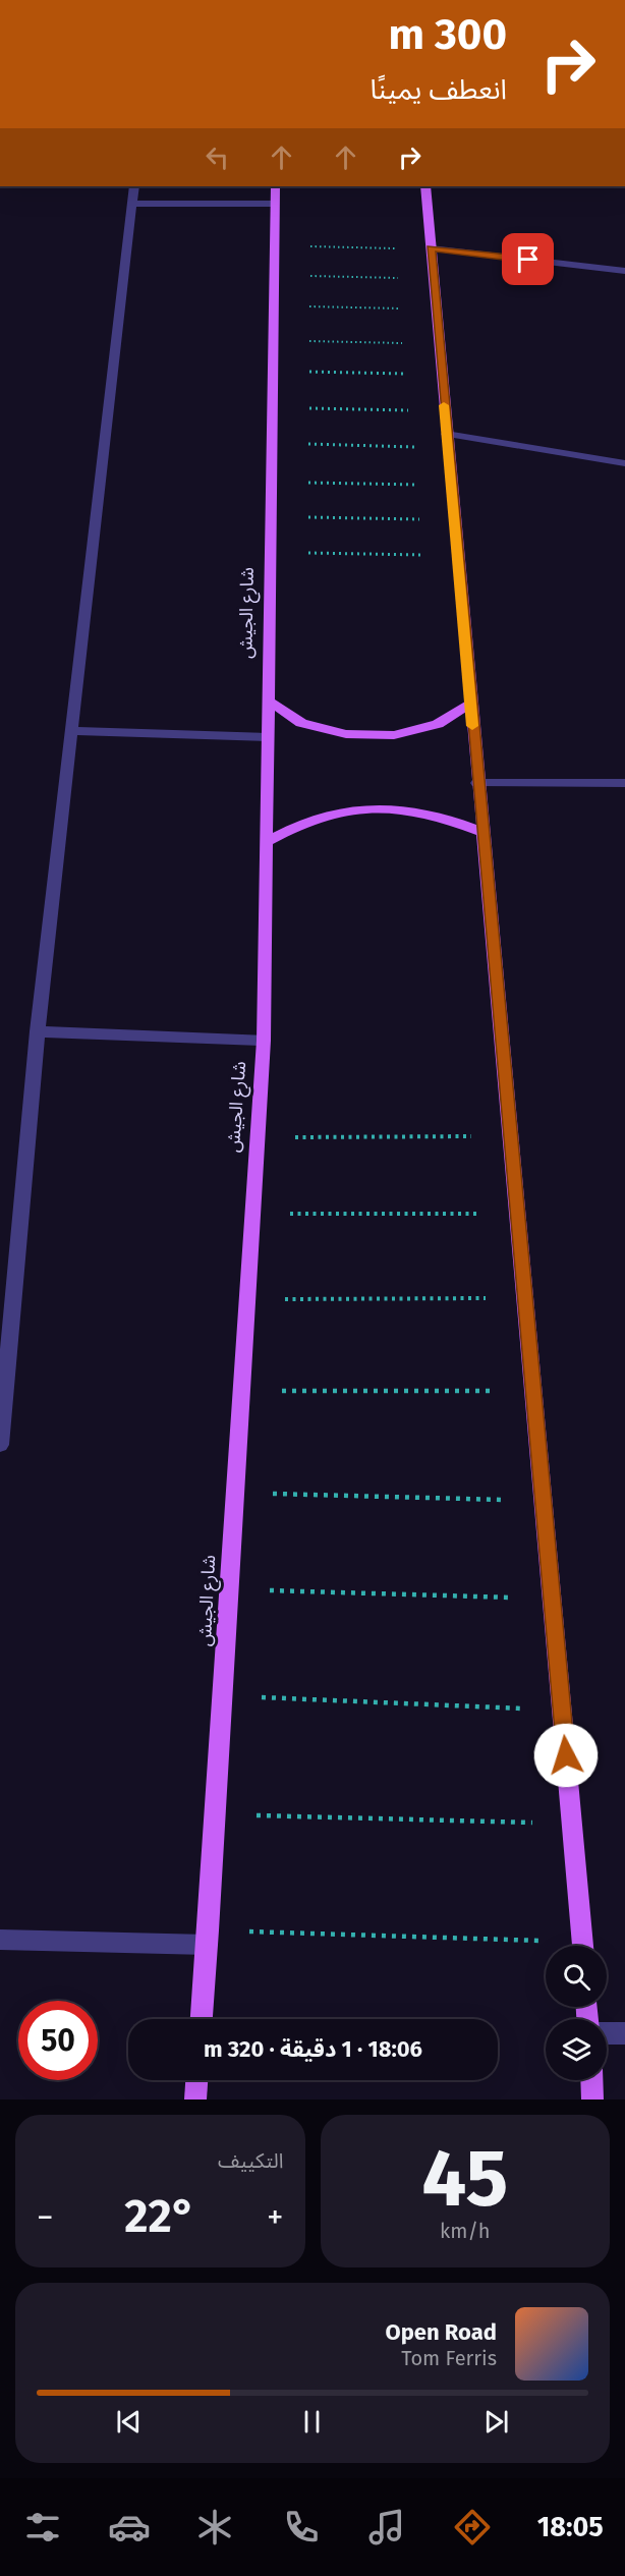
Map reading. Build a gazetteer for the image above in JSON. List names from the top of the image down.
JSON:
{
  "streets": {
    "main road": ["شارع الجيش"]
  },
  "page": {
    "turn": ["300 m", "انعطف يمينًا"],
    "limit": "50",
    "trip": "18:06 · 1 دقيقة · 320 m",
    "tile": [
      ["45", "km/h"],
      "التكييف"
    ],
    "heat": ["−", "22°", "+"],
    "song": ["Open Road", "Tom Ferris"],
    "tabs": "18:05"
  }
}
